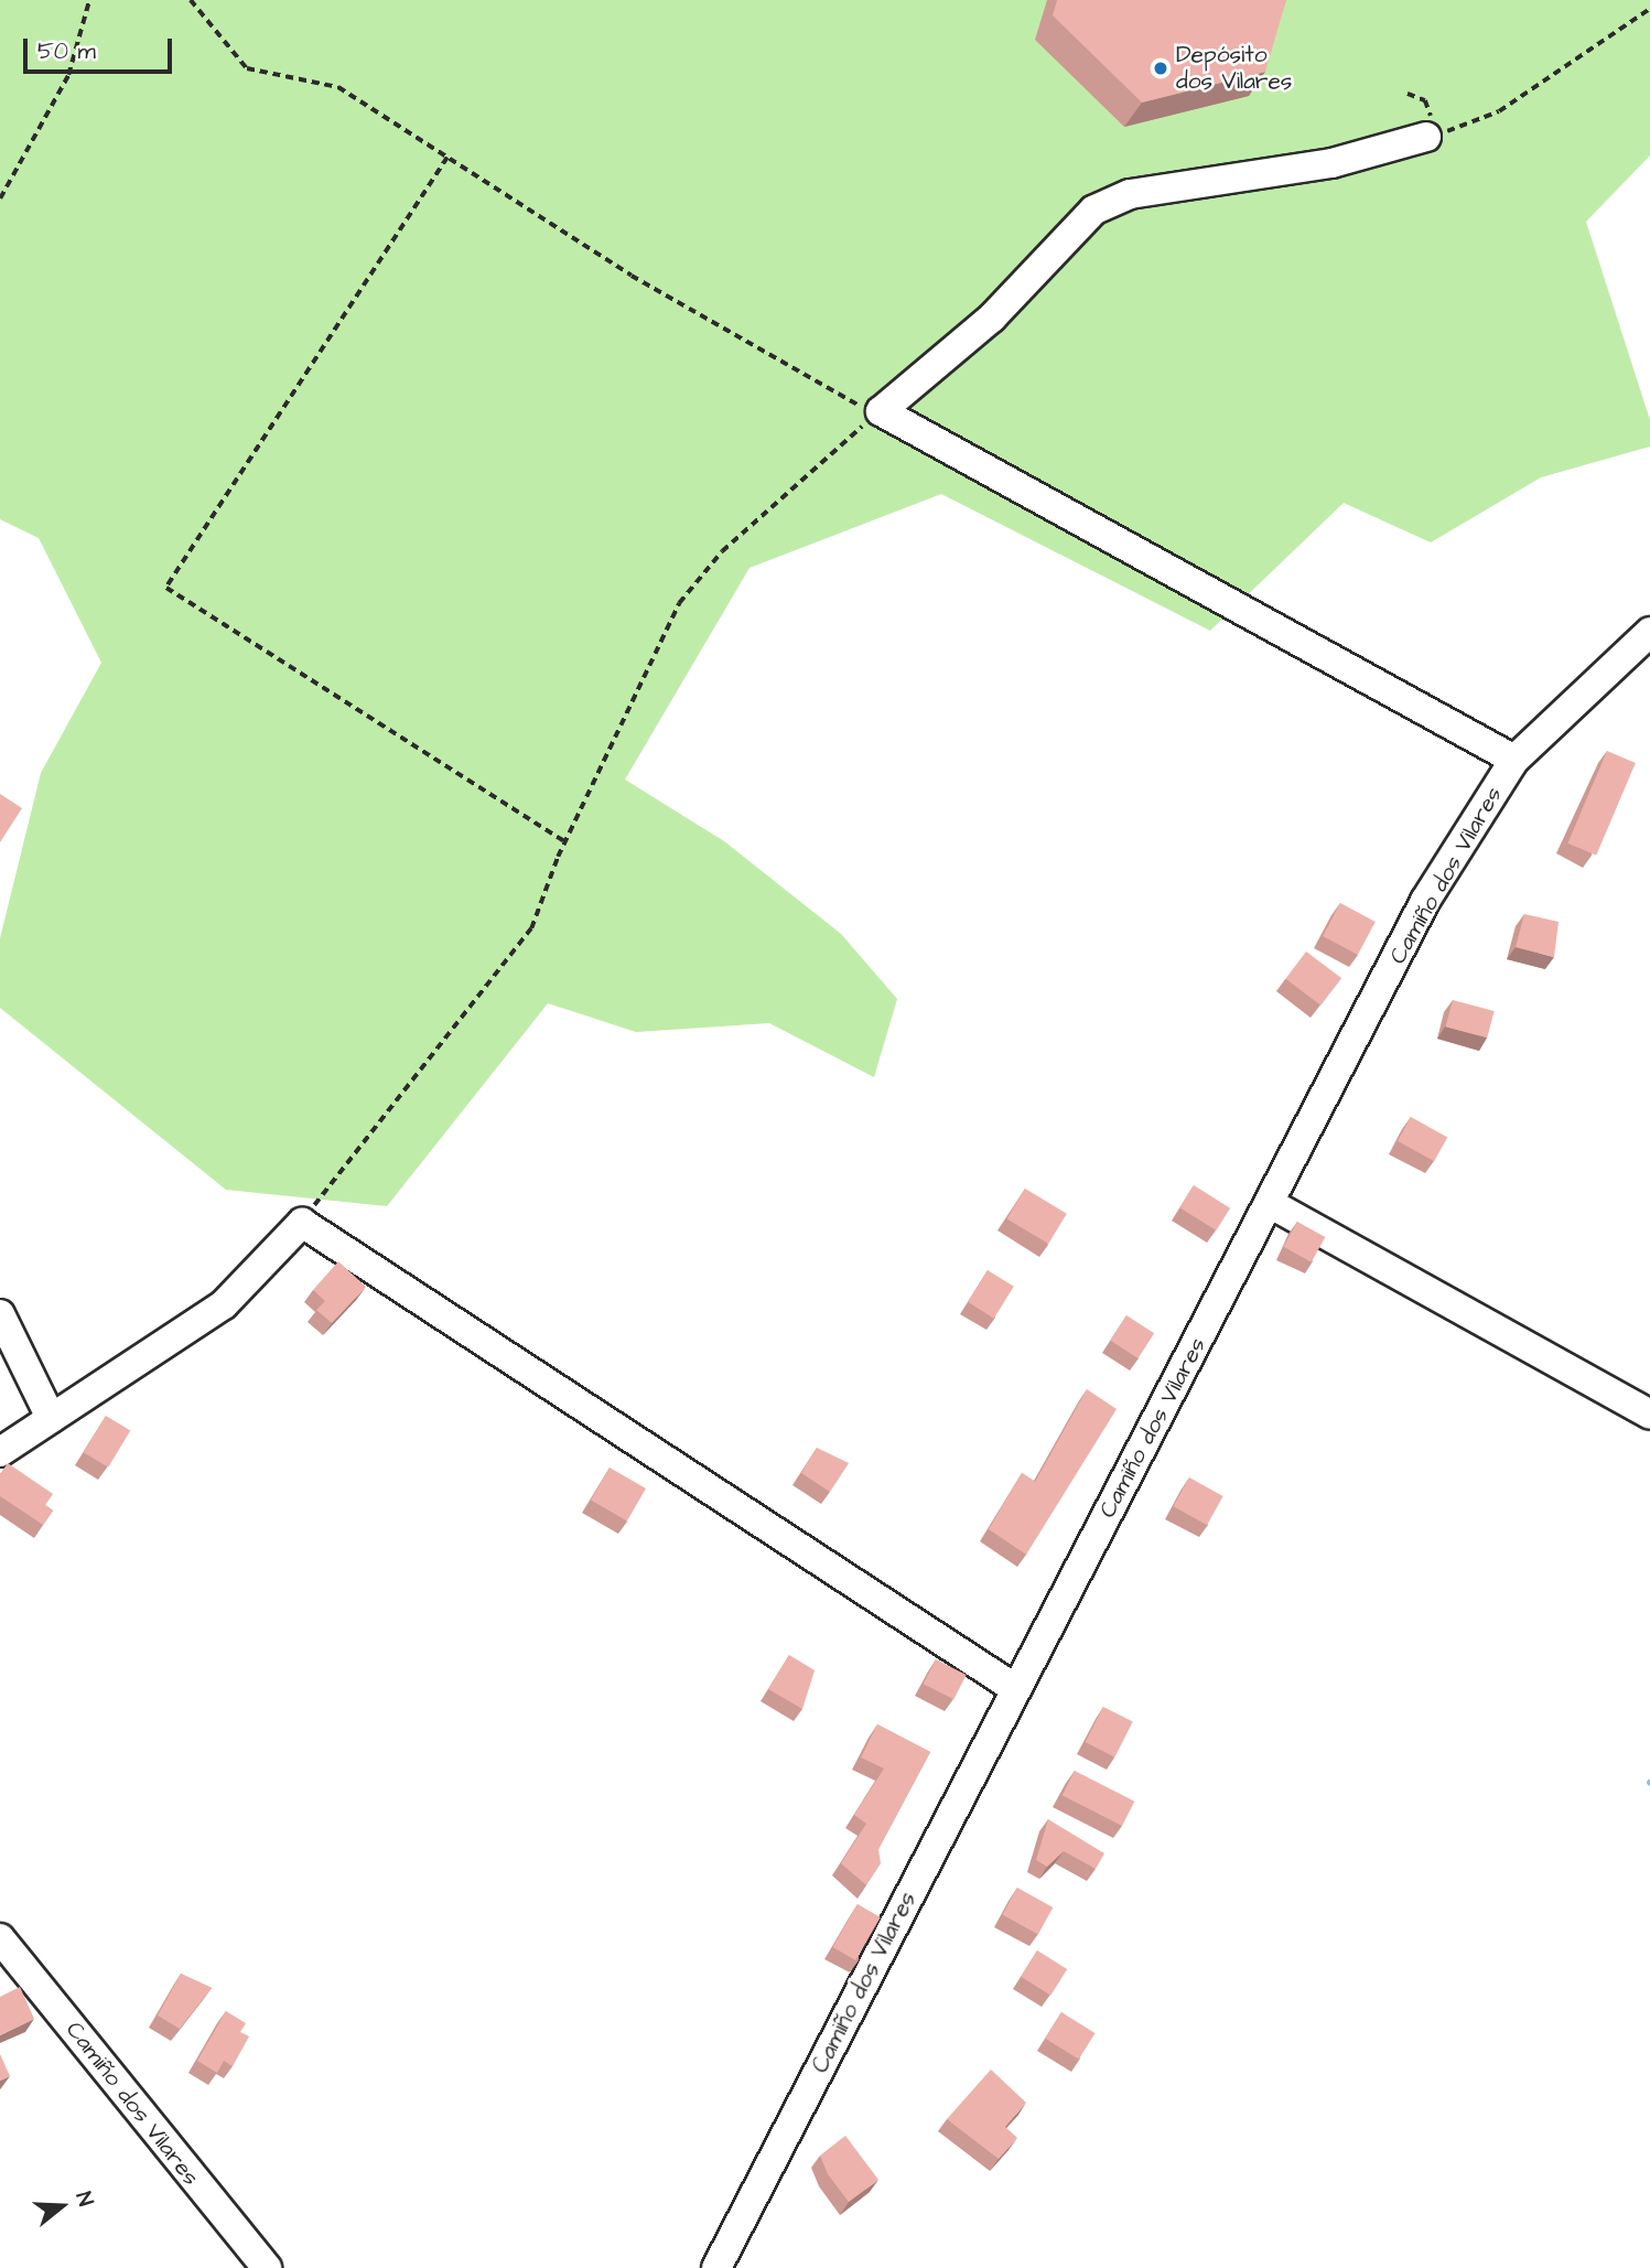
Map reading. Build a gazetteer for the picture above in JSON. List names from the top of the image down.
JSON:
{
  "streets": {
    "street": ["Camiño dos Vilares"]
  },
  "places": ["Depósito dos Vilares"],
  "scale_bar": "50 m",
  "north": "right"
}
